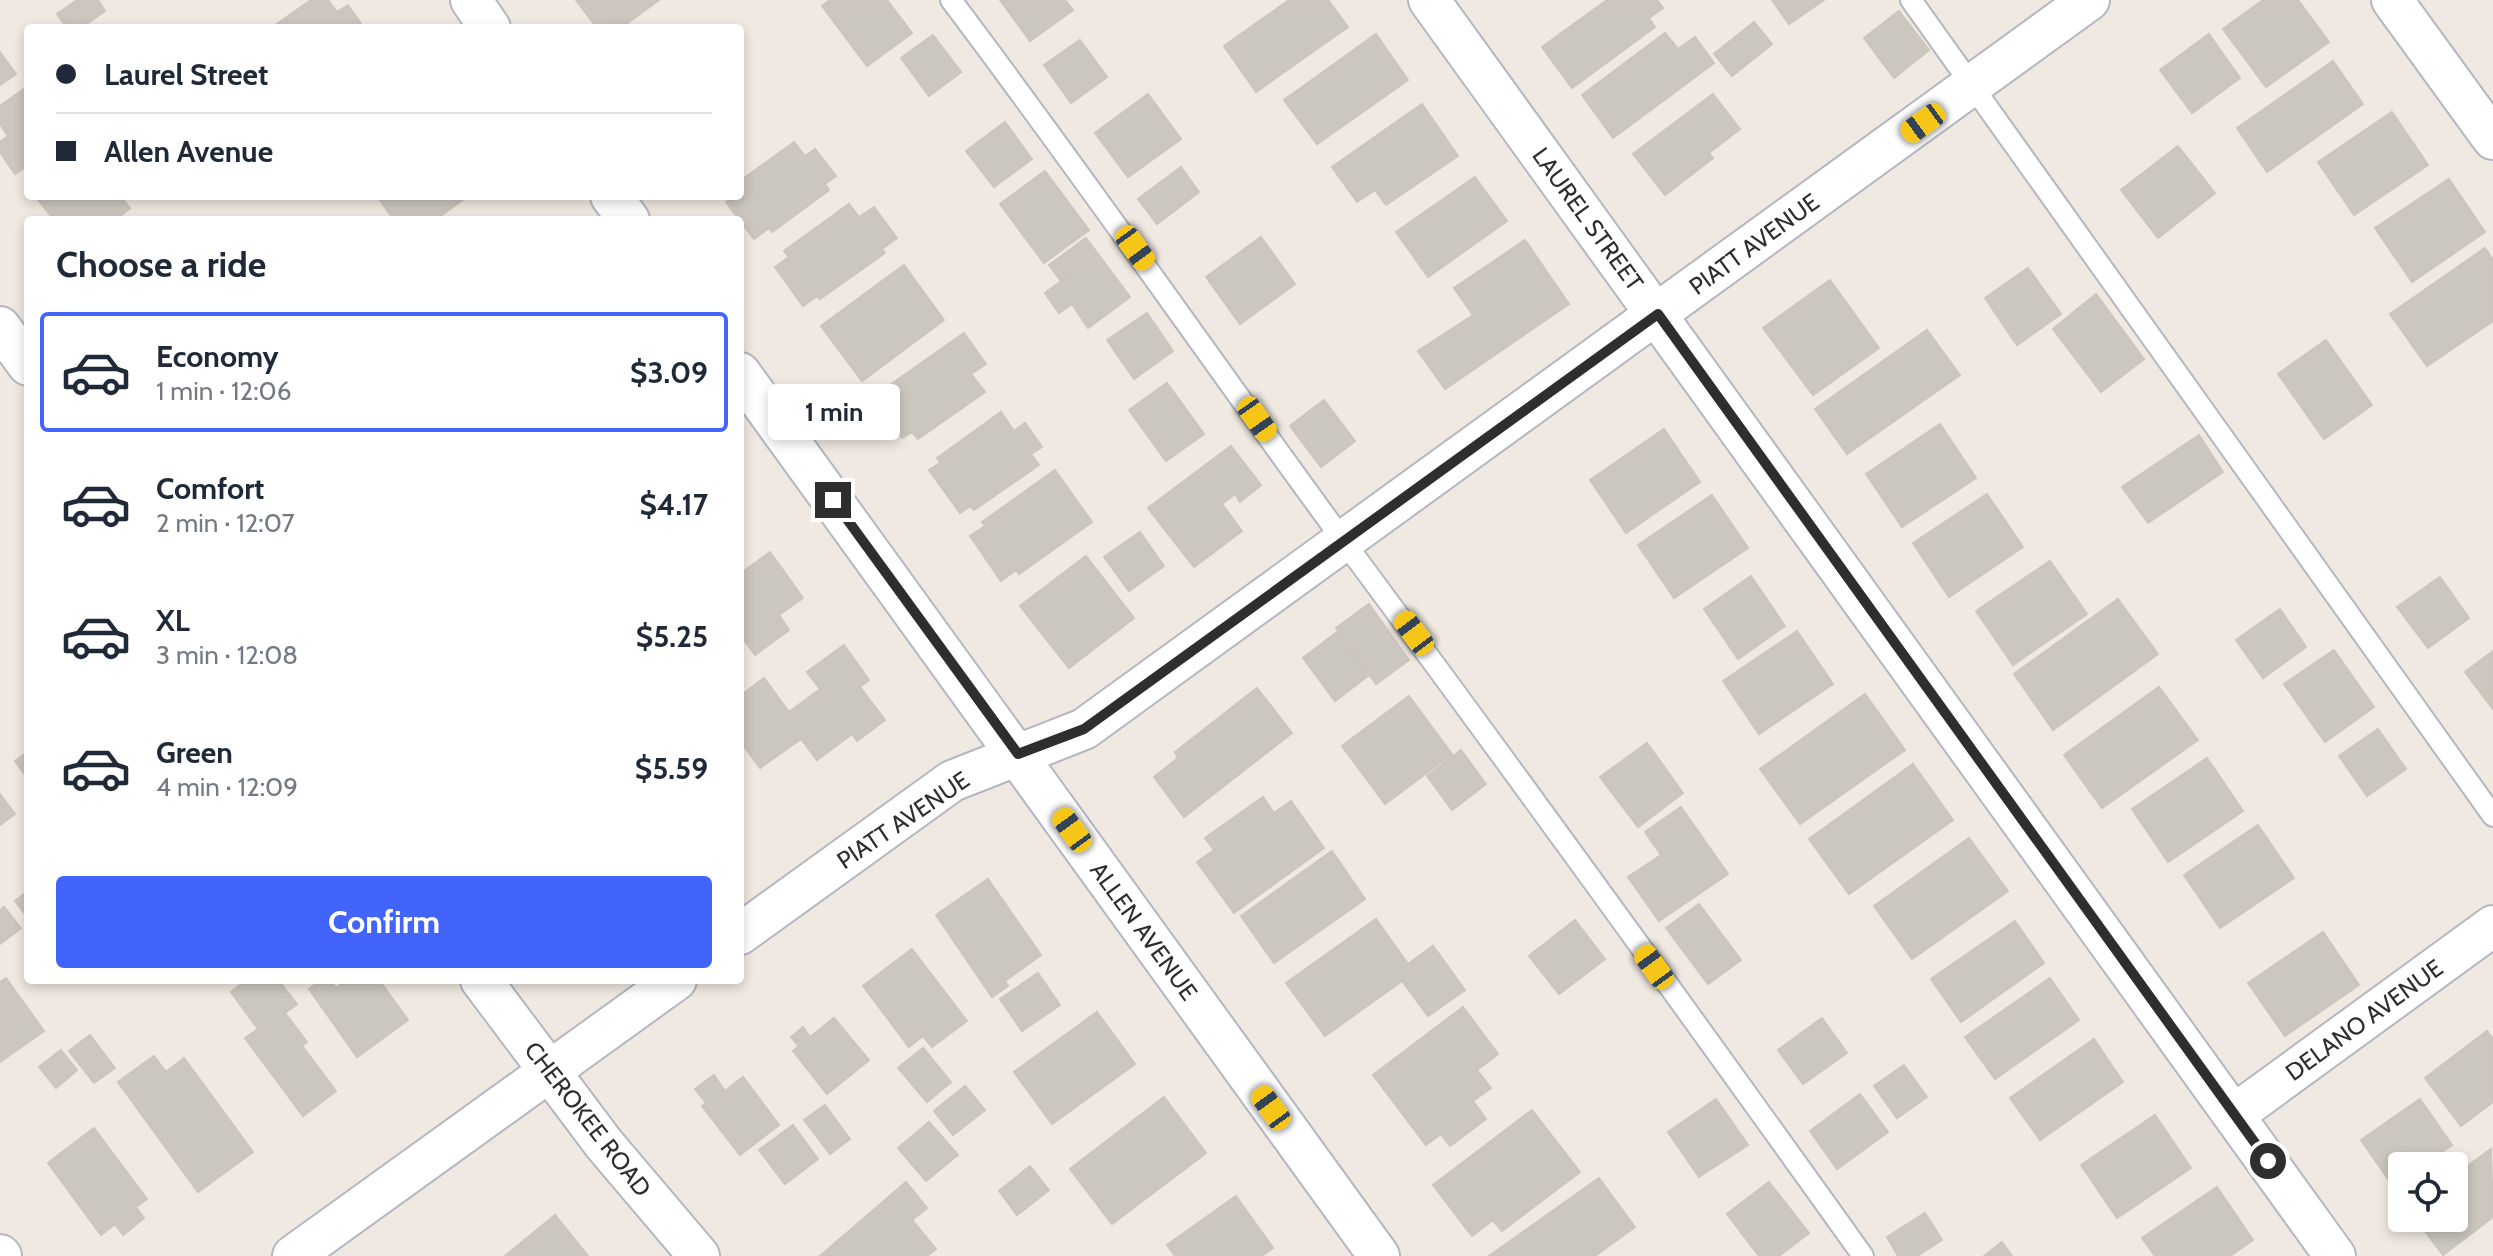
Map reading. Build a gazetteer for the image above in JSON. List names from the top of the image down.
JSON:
{
  "streets": {
    "street": [
      "LAUREL STREET",
      "PIATT AVENUE",
      "ALLEN AVENUE",
      "DELANO AVENUE",
      "CHEROKEE ROAD"
    ]
  },
  "crossings": [
    ["LAUREL STREET", "PIATT AVENUE"],
    ["LAUREL STREET", "DELANO AVENUE"],
    ["PIATT AVENUE", "ALLEN AVENUE"]
  ],
  "page": {
    "banner": ["Laurel Street", "Allen Avenue"],
    "heading": "Choose a ride",
    "list": [
      {
        "name": "Economy",
        "note": "1 min · 12:06",
        "value": "$3.09"
      },
      {
        "name": "Comfort",
        "note": "2 min · 12:07",
        "value": "$4.17"
      },
      {
        "name": "XL",
        "note": "3 min · 12:08",
        "value": "$5.25"
      },
      {
        "name": "Green",
        "note": "4 min · 12:09",
        "value": "$5.59"
      }
    ],
    "bubble": "1 min",
    "buttons": "Confirm"
  }
}
